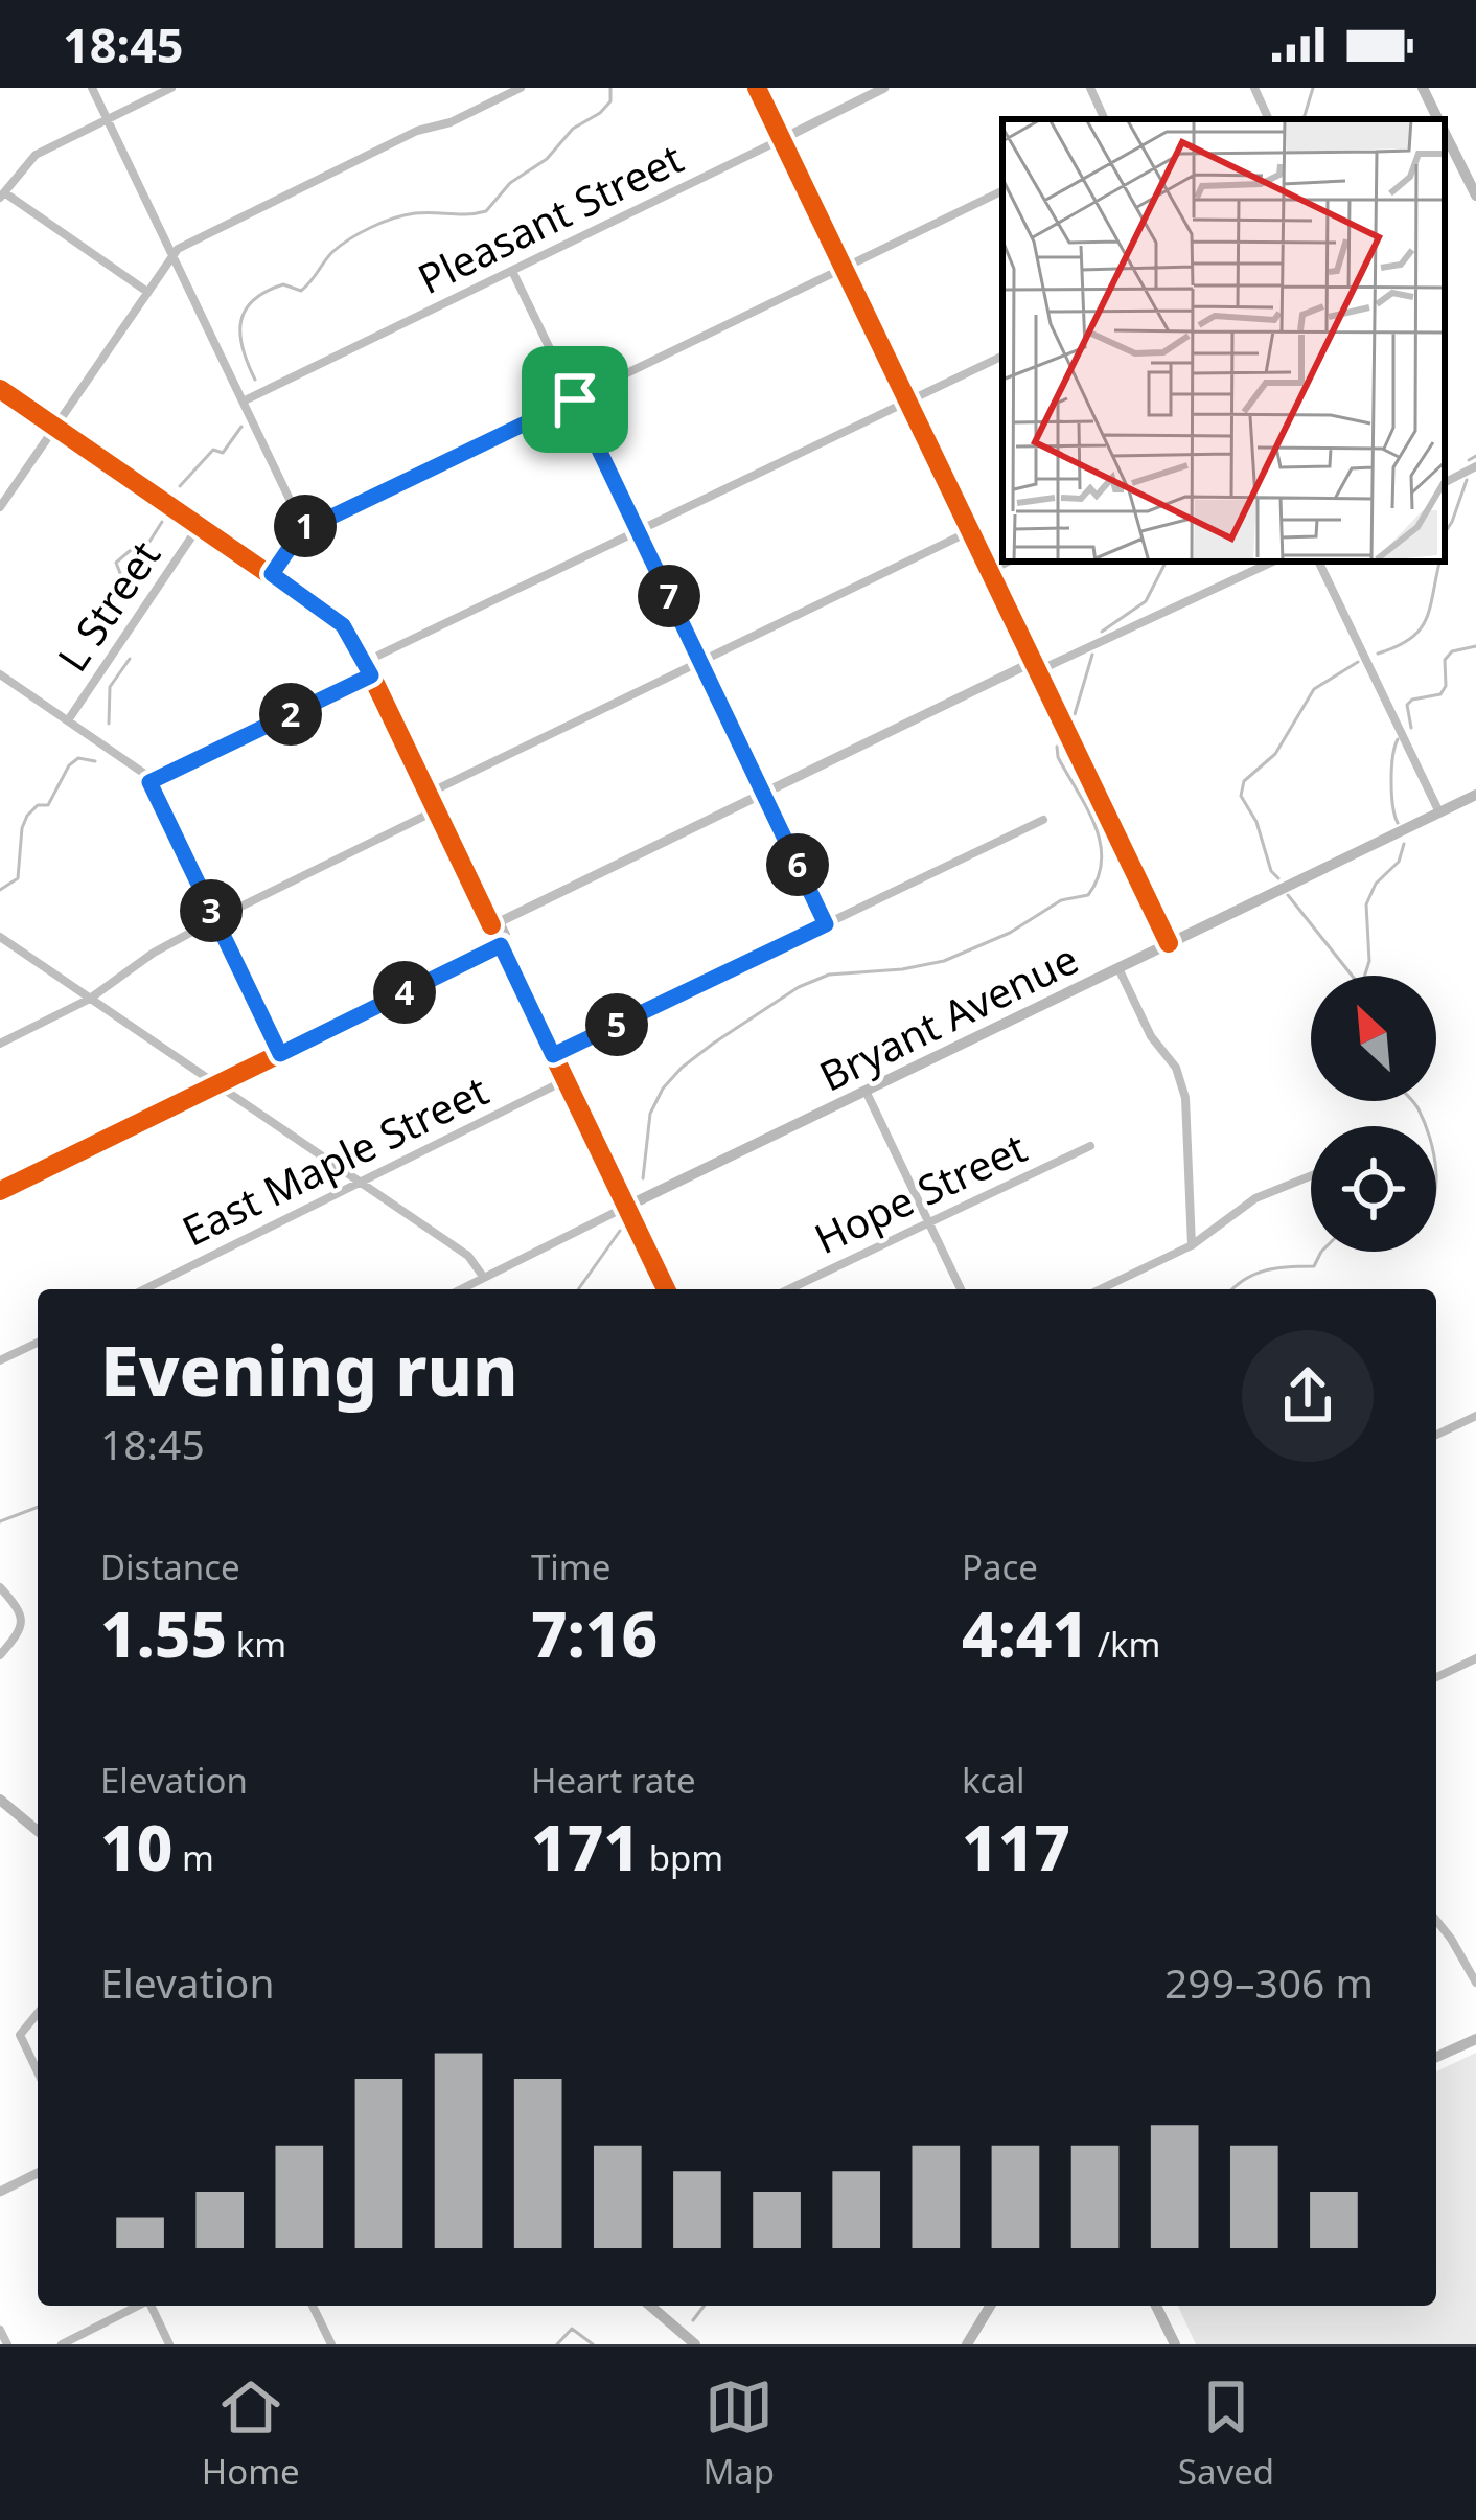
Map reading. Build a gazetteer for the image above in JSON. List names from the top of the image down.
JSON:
{
  "streets": {
    "main road": ["Bryant Avenue"],
    "street": [
      "Pleasant Street",
      "L Street",
      "East Maple Street",
      "Hope Street"
    ]
  },
  "north": "top left",
  "page": {
    "status": "18:45",
    "pins": [
      "1",
      "7",
      "2",
      "6",
      "3",
      "4",
      "5"
    ],
    "heading": ["Evening run", "18:45"],
    "stats": [
      ["Distance", "1.55 km"],
      ["Time", "7:16"],
      ["Pace", "4:41 /km"],
      ["Elevation", "10 m"],
      ["Heart rate", "171 bpm"],
      ["kcal", "117"]
    ],
    "chart": ["Elevation", "299–306 m"],
    "tabs": ["Home", "Map", "Saved"]
  }
}
